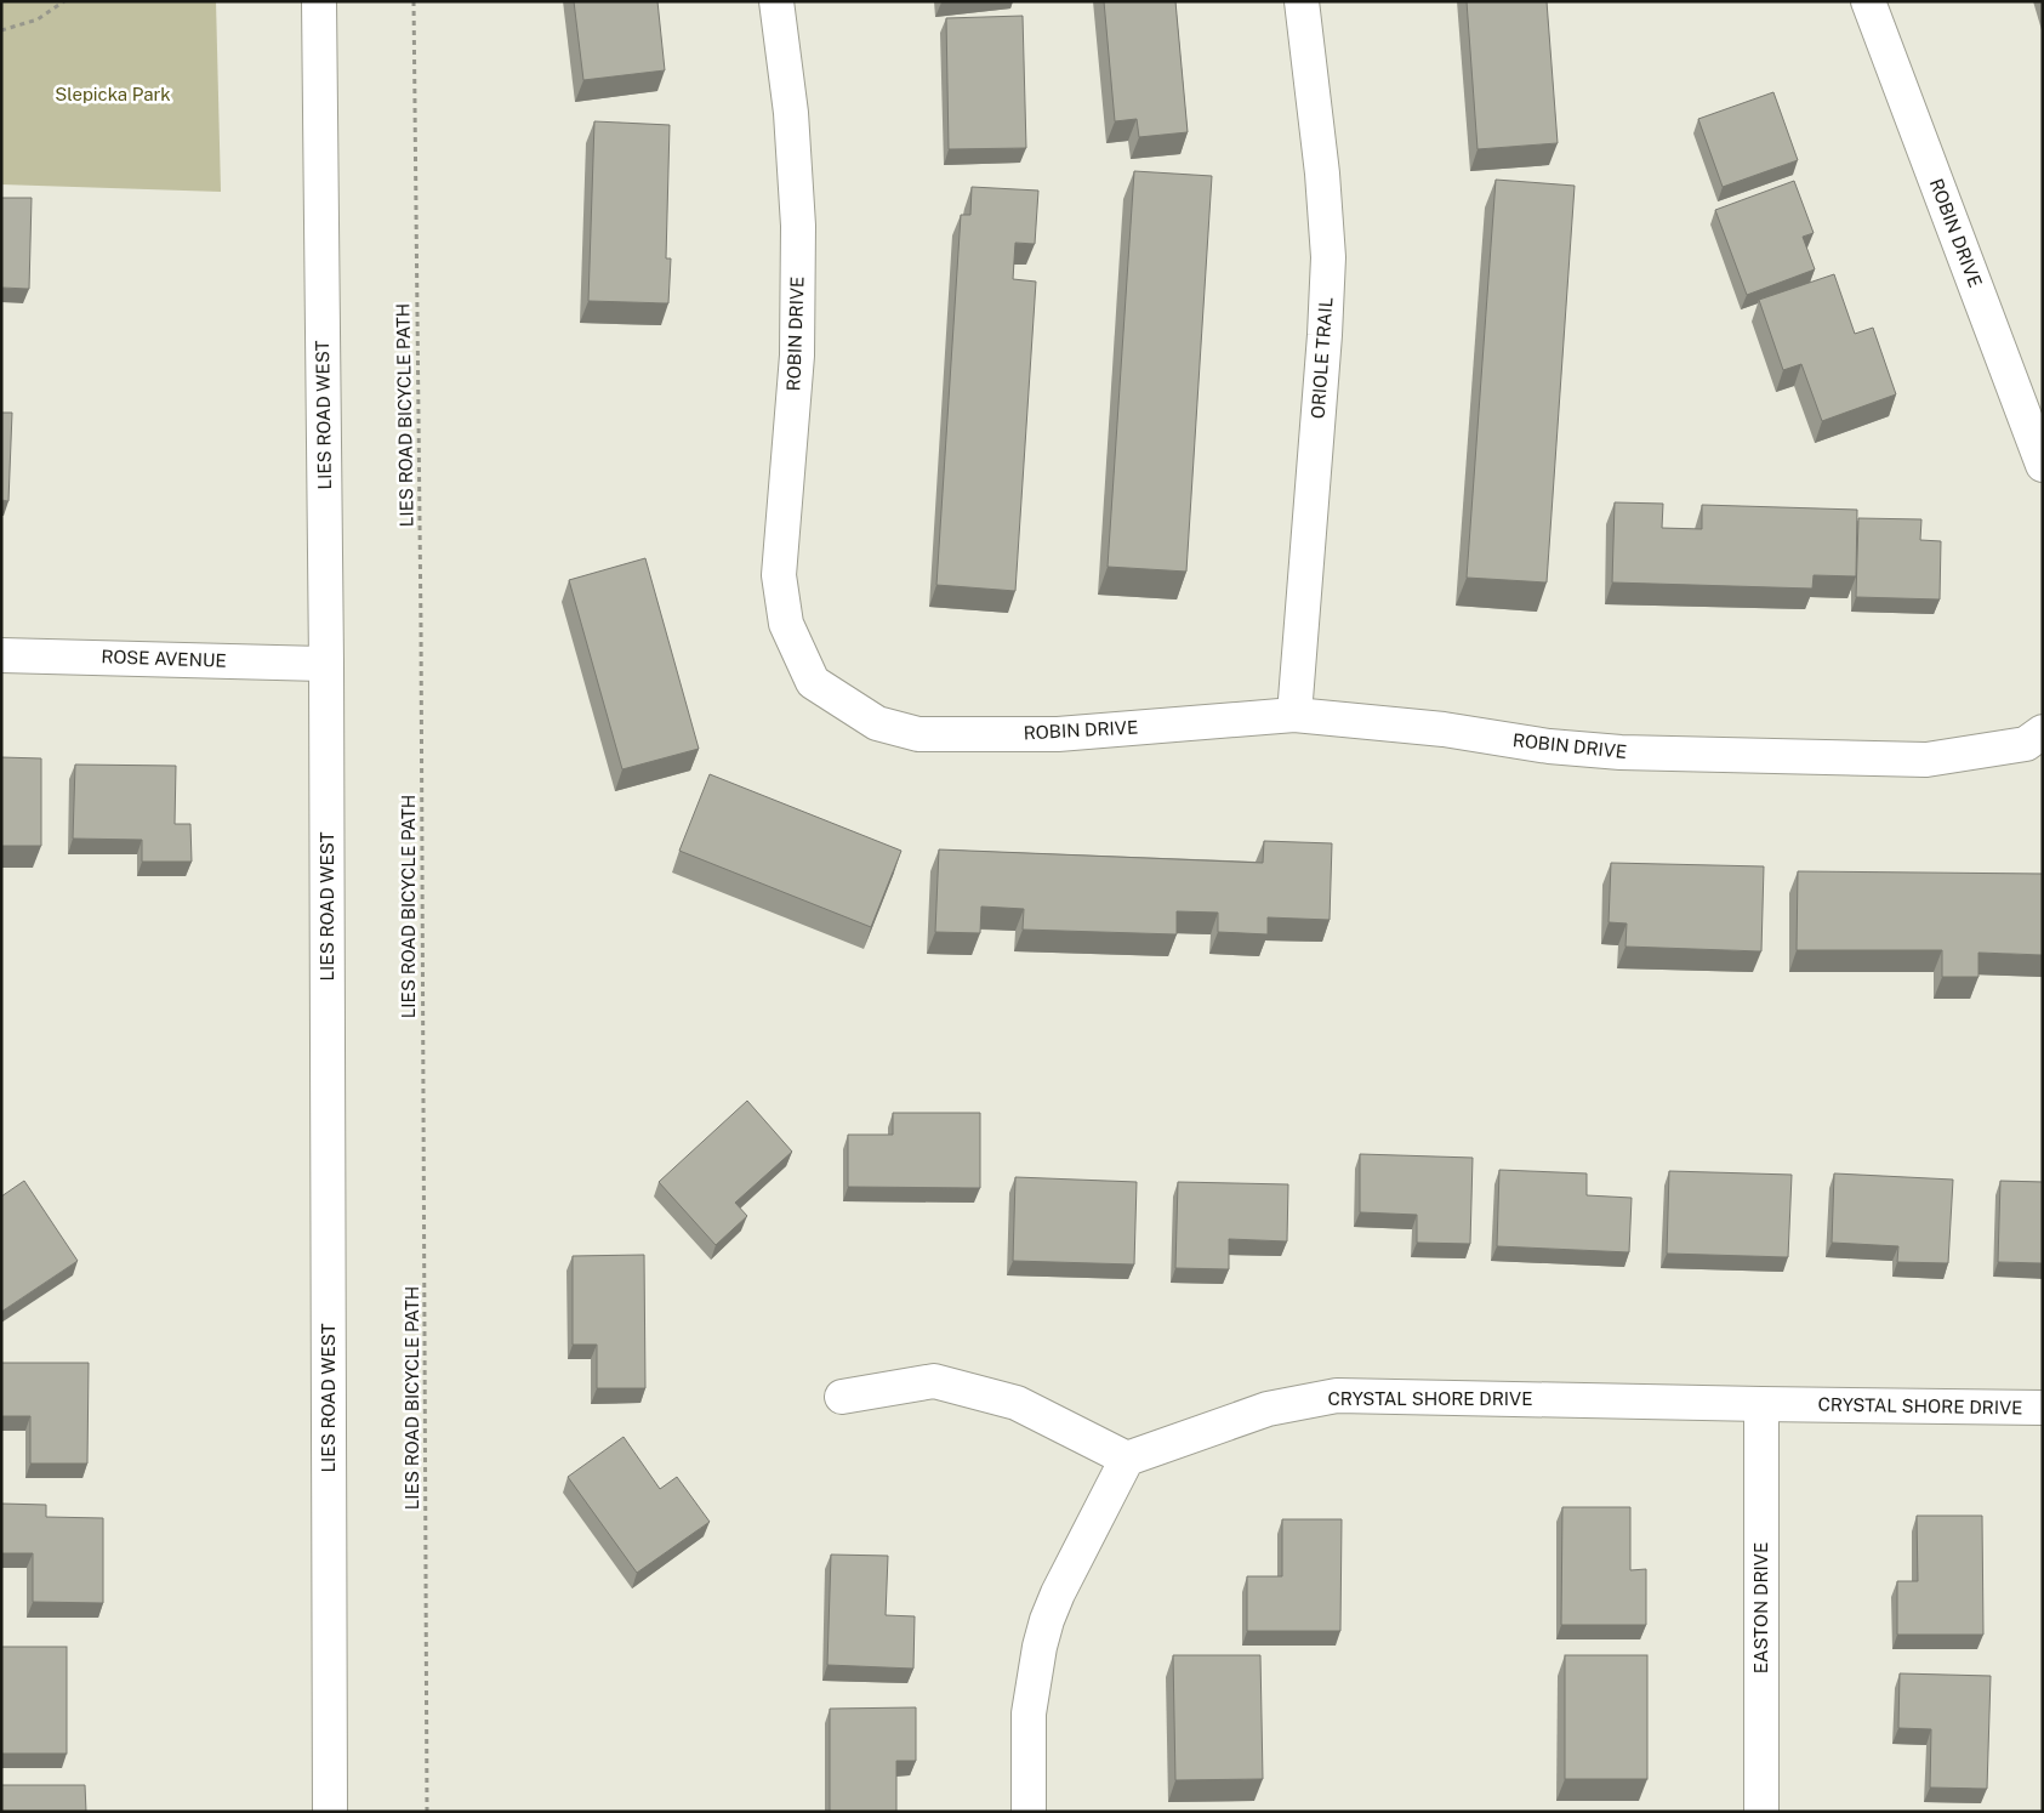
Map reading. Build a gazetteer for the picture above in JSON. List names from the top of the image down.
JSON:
{
  "streets": {
    "street": [
      "ROBIN DRIVE",
      "ORIOLE TRAIL",
      "LIES ROAD WEST",
      "ROSE AVENUE",
      "CRYSTAL SHORE DRIVE",
      "EASTON DRIVE"
    ],
    "path": ["LIES ROAD BICYCLE PATH"]
  },
  "crossings": [
    ["ROBIN DRIVE", "ORIOLE TRAIL"],
    ["LIES ROAD WEST", "ROSE AVENUE"],
    ["CRYSTAL SHORE DRIVE", "EASTON DRIVE"]
  ],
  "parks": ["Slepicka Park"]
}
